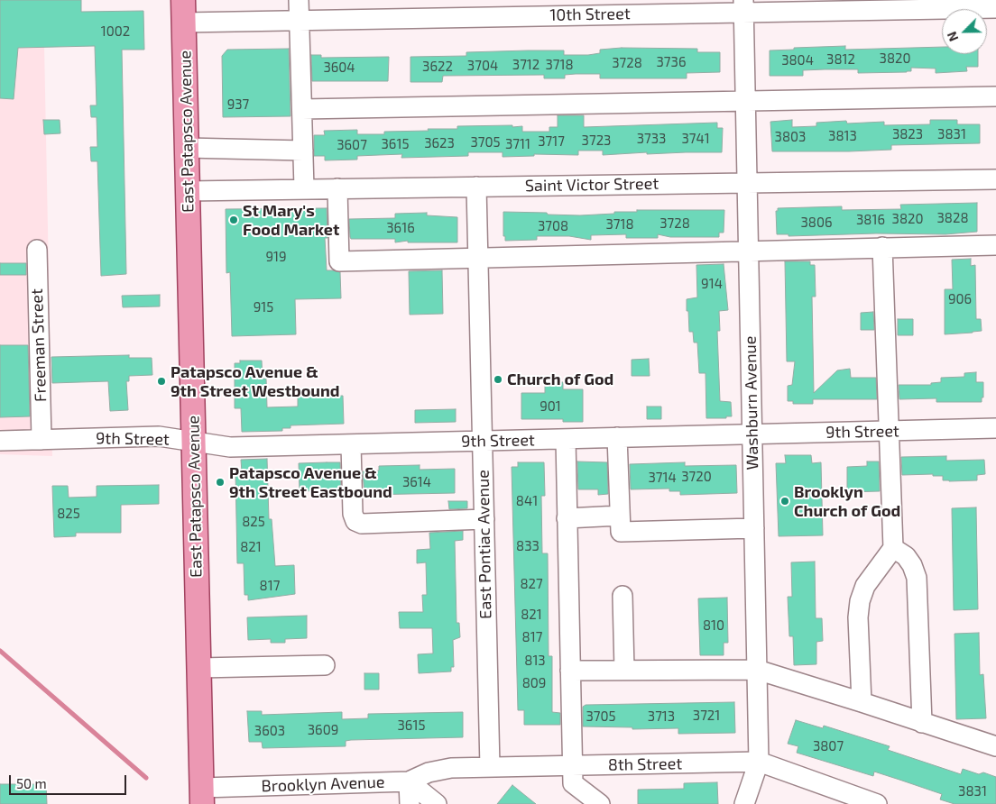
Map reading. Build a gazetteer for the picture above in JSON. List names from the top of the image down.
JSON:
{
  "streets": {
    "main road": ["East Patapsco Avenue"],
    "street": [
      "10th Street",
      "Saint Victor Street",
      "Freeman Street",
      "Washburn Avenue",
      "9th Street",
      "East Pontiac Avenue",
      "8th Street",
      "Brooklyn Avenue"
    ]
  },
  "crossings": [
    ["10th Street", "East Patapsco Avenue"],
    ["10th Street", "Washburn Avenue"],
    ["East Patapsco Avenue", "Saint Victor Street"],
    ["East Patapsco Avenue", "9th Street"],
    ["East Patapsco Avenue", "Brooklyn Avenue"],
    ["Saint Victor Street", "Washburn Avenue"],
    ["Saint Victor Street", "East Pontiac Avenue"],
    ["Freeman Street", "9th Street"],
    ["Washburn Avenue", "9th Street"],
    ["Washburn Avenue", "8th Street"],
    ["9th Street", "East Pontiac Avenue"],
    ["East Pontiac Avenue", "8th Street"],
    ["8th Street", "Brooklyn Avenue"]
  ],
  "places": [
    "St Mary's Food Market",
    "Church of God",
    "Patapsco Avenue & 9th Street Westbound",
    "Patapsco Avenue & 9th Street Eastbound",
    "Brooklyn Church of God"
  ],
  "house_numbers": [
    "1002",
    "3820",
    "3812",
    "3804",
    "3736",
    "3728",
    "3712",
    "3718",
    "3704",
    "3622",
    "3604",
    "937",
    "3823",
    "3831",
    "3813",
    "3803",
    "3733",
    "3741",
    "3723",
    "3717",
    "3705",
    "3623",
    "3615",
    "3711",
    "3607",
    "3828",
    "3820",
    "3816",
    "3806",
    "3728",
    "3718",
    "3708",
    "3616",
    "919",
    "914",
    "906",
    "915",
    "901",
    "3720",
    "3714",
    "3614",
    "841",
    "825",
    "825",
    "833",
    "821",
    "827",
    "817",
    "821",
    "810",
    "817",
    "813",
    "809",
    "3721",
    "3705",
    "3713",
    "3615",
    "3609",
    "3603",
    "3807",
    "3831"
  ],
  "scale_bar": "50 m",
  "north": "bottom left"
}
